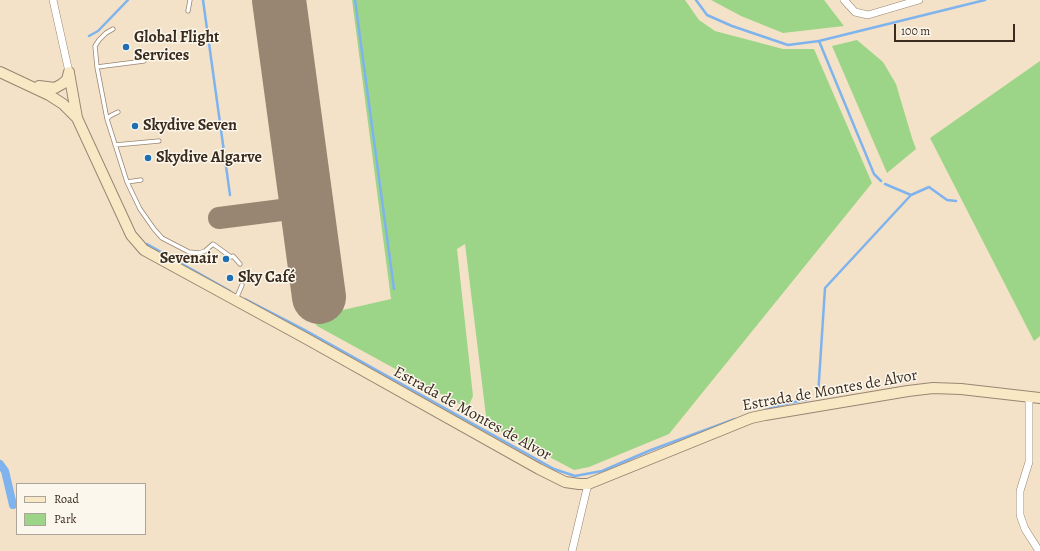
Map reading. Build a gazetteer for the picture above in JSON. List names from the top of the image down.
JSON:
{
  "streets": {
    "street": ["Estrada de Montes de Alvor"]
  },
  "places": [
    "Global Flight Services",
    "Skydive Seven",
    "Skydive Algarve",
    "Sevenair",
    "Sky Café"
  ],
  "legend": ["Road", "Park"],
  "scale_bar": "100 m"
}
